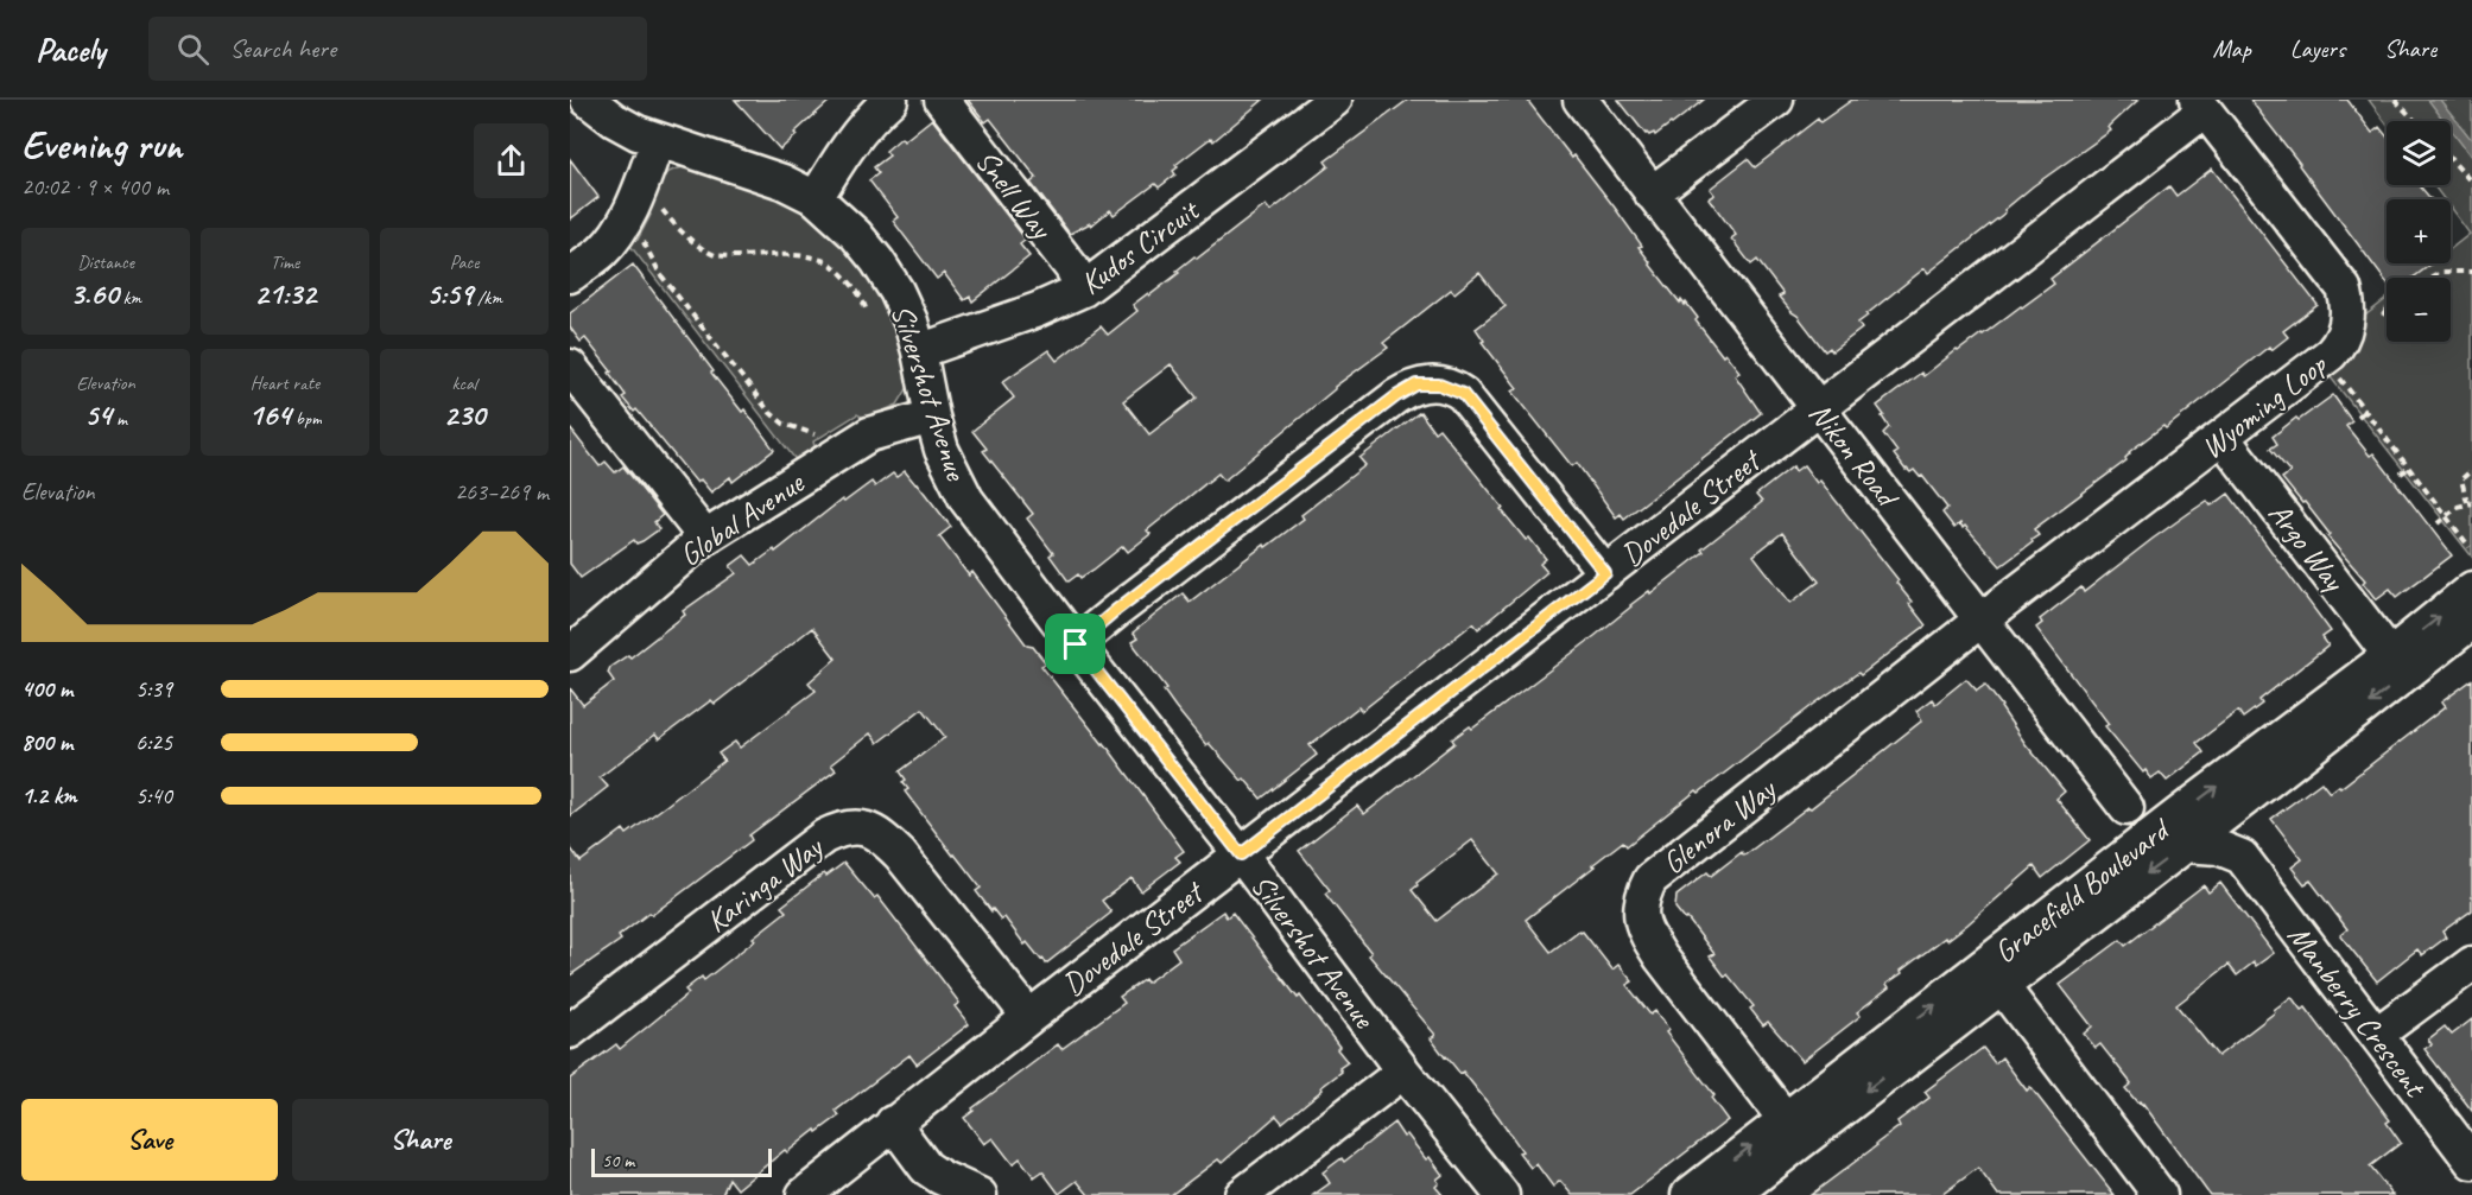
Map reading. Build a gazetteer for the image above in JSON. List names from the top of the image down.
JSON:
{
  "streets": {
    "street": [
      "Snell Way",
      "Kudos Circuit",
      "Silvershot Avenue",
      "Wyoming Loop",
      "Nikon Road",
      "Dovedale Street",
      "Global Avenue",
      "Argo Way",
      "Glenora Way",
      "Karinga Way",
      "Gracefield Boulevard",
      "Manberry Crescent"
    ]
  },
  "crossings": [
    ["Snell Way", "Kudos Circuit"],
    ["Kudos Circuit", "Silvershot Avenue"],
    ["Silvershot Avenue", "Dovedale Street"],
    ["Silvershot Avenue", "Global Avenue"],
    ["Wyoming Loop", "Nikon Road"],
    ["Wyoming Loop", "Dovedale Street"],
    ["Wyoming Loop", "Argo Way"],
    ["Wyoming Loop", "Glenora Way"],
    ["Nikon Road", "Dovedale Street"],
    ["Nikon Road", "Glenora Way"],
    ["Dovedale Street", "Karinga Way"],
    ["Argo Way", "Gracefield Boulevard"],
    ["Glenora Way", "Gracefield Boulevard"]
  ],
  "scale_bar": "50 m",
  "page": {
    "header": "Pacely",
    "search": "Search here",
    "nav": ["Map", "Layers", "Share"],
    "heading": ["Evening run", "20:02 · 9 × 400 m"],
    "map_buttons": ["+", "−"],
    "stats": [
      ["Distance", "3.60 km"],
      ["Time", "21:32"],
      ["Pace", "5:59 /km"],
      ["Elevation", "54 m"],
      ["Heart rate", "164 bpm"],
      ["kcal", "230"]
    ],
    "chart": ["Elevation", "263–269 m"],
    "list": [
      {
        "name": "400 m",
        "note": "5:39"
      },
      {
        "name": "800 m",
        "note": "6:25"
      },
      {
        "name": "1.2 km",
        "note": "5:40"
      }
    ],
    "buttons": ["Save", "Share"],
    "scale": "50 m"
  }
}
